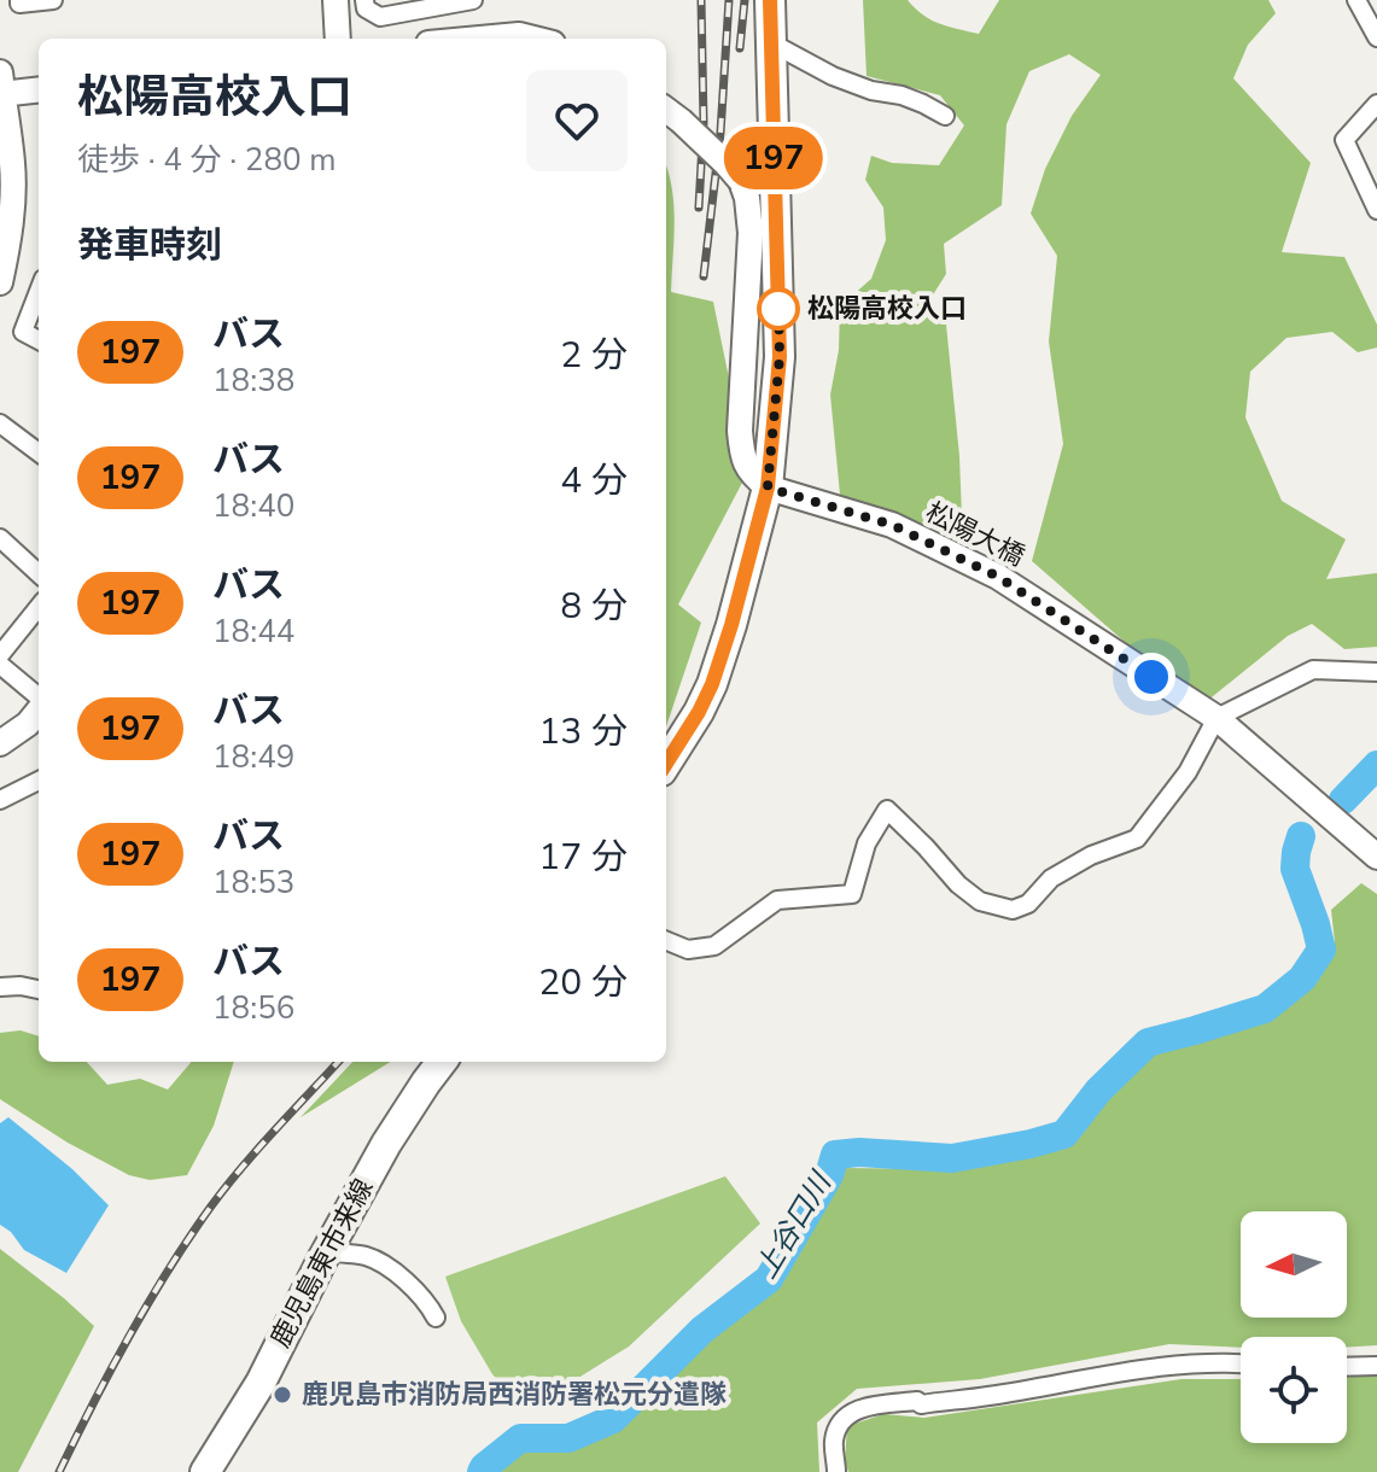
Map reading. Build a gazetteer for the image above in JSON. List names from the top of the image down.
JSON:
{
  "streets": {
    "main road": ["鹿児島東市来線"],
    "street": ["松陽大橋"]
  },
  "water": ["上谷口川"],
  "places": ["松陽高校入口", "鹿児島市消防局西消防署松元分遣隊"],
  "lines": ["bus line 197"],
  "north": "left",
  "page": {
    "on_map": "197",
    "heading": [
      ["松陽高校入口", "徒歩 · 4 分 · 280 m"],
      "発車時刻"
    ],
    "list": [
      {
        "mark": "197",
        "name": "バス",
        "note": "18:38",
        "value": "2 分"
      },
      {
        "mark": "197",
        "name": "バス",
        "note": "18:40",
        "value": "4 分"
      },
      {
        "mark": "197",
        "name": "バス",
        "note": "18:44",
        "value": "8 分"
      },
      {
        "mark": "197",
        "name": "バス",
        "note": "18:49",
        "value": "13 分"
      },
      {
        "mark": "197",
        "name": "バス",
        "note": "18:53",
        "value": "17 分"
      },
      {
        "mark": "197",
        "name": "バス",
        "note": "18:56",
        "value": "20 分"
      }
    ]
  }
}
